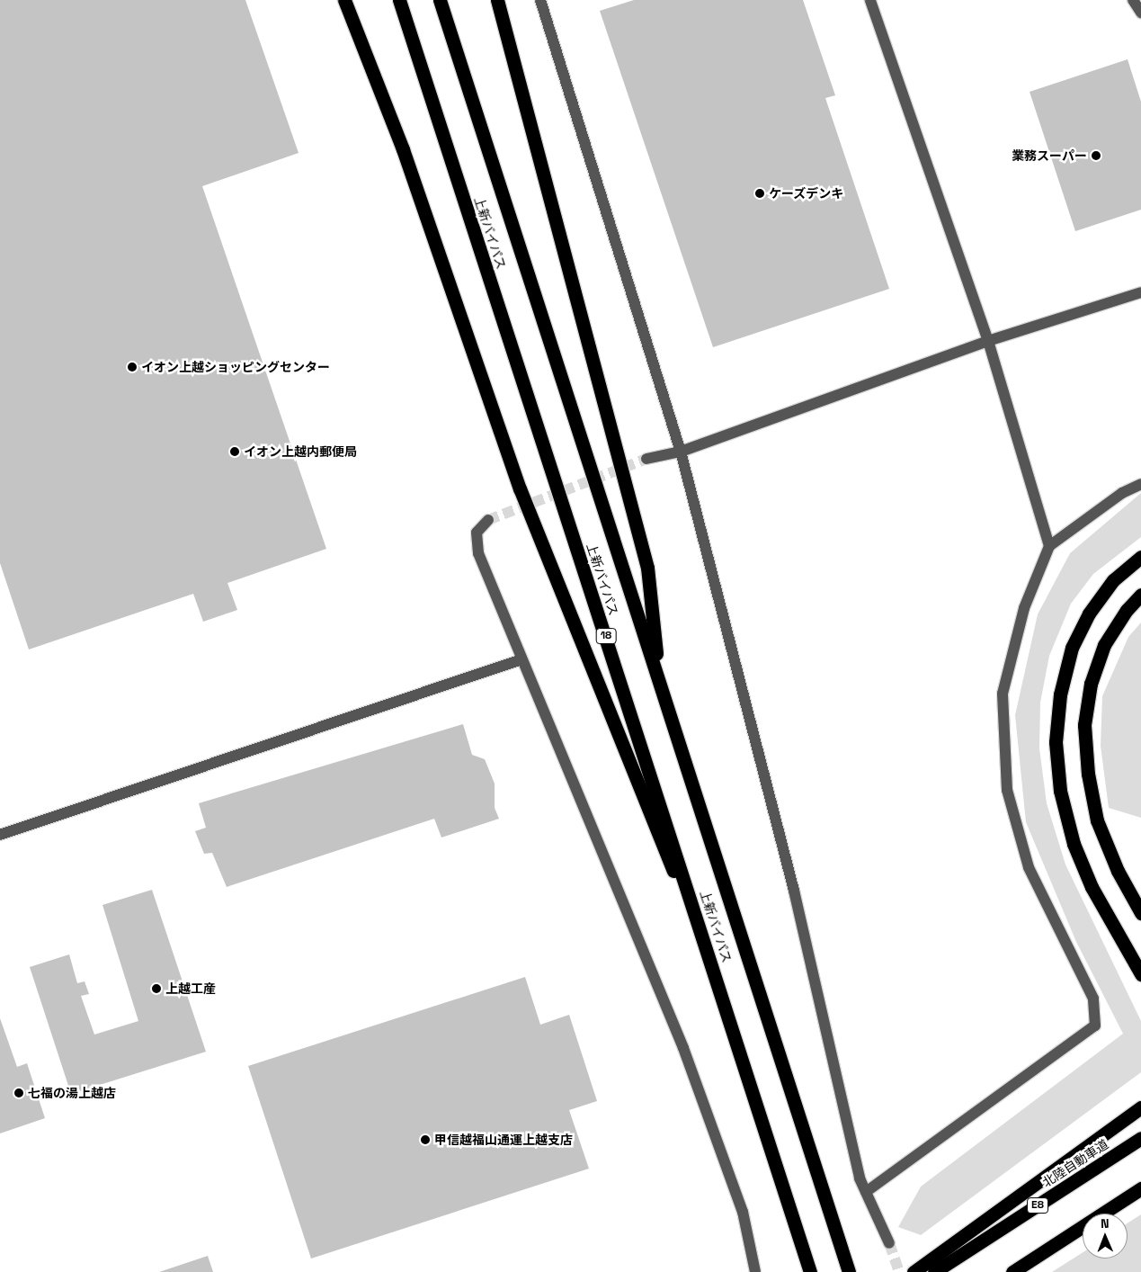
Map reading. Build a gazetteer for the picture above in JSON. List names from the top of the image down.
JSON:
{
  "streets": {
    "highway": [
      "上新バイパス",
      "18",
      "北陸自動車道",
      "E8"
    ]
  },
  "places": [
    "業務スーパー",
    "ケーズデンキ",
    "イオン上越ショッピングセンター",
    "イオン上越内郵便局",
    "上越工産",
    "七福の湯上越店",
    "甲信越福山通運上越支店"
  ],
  "north": "top"
}
